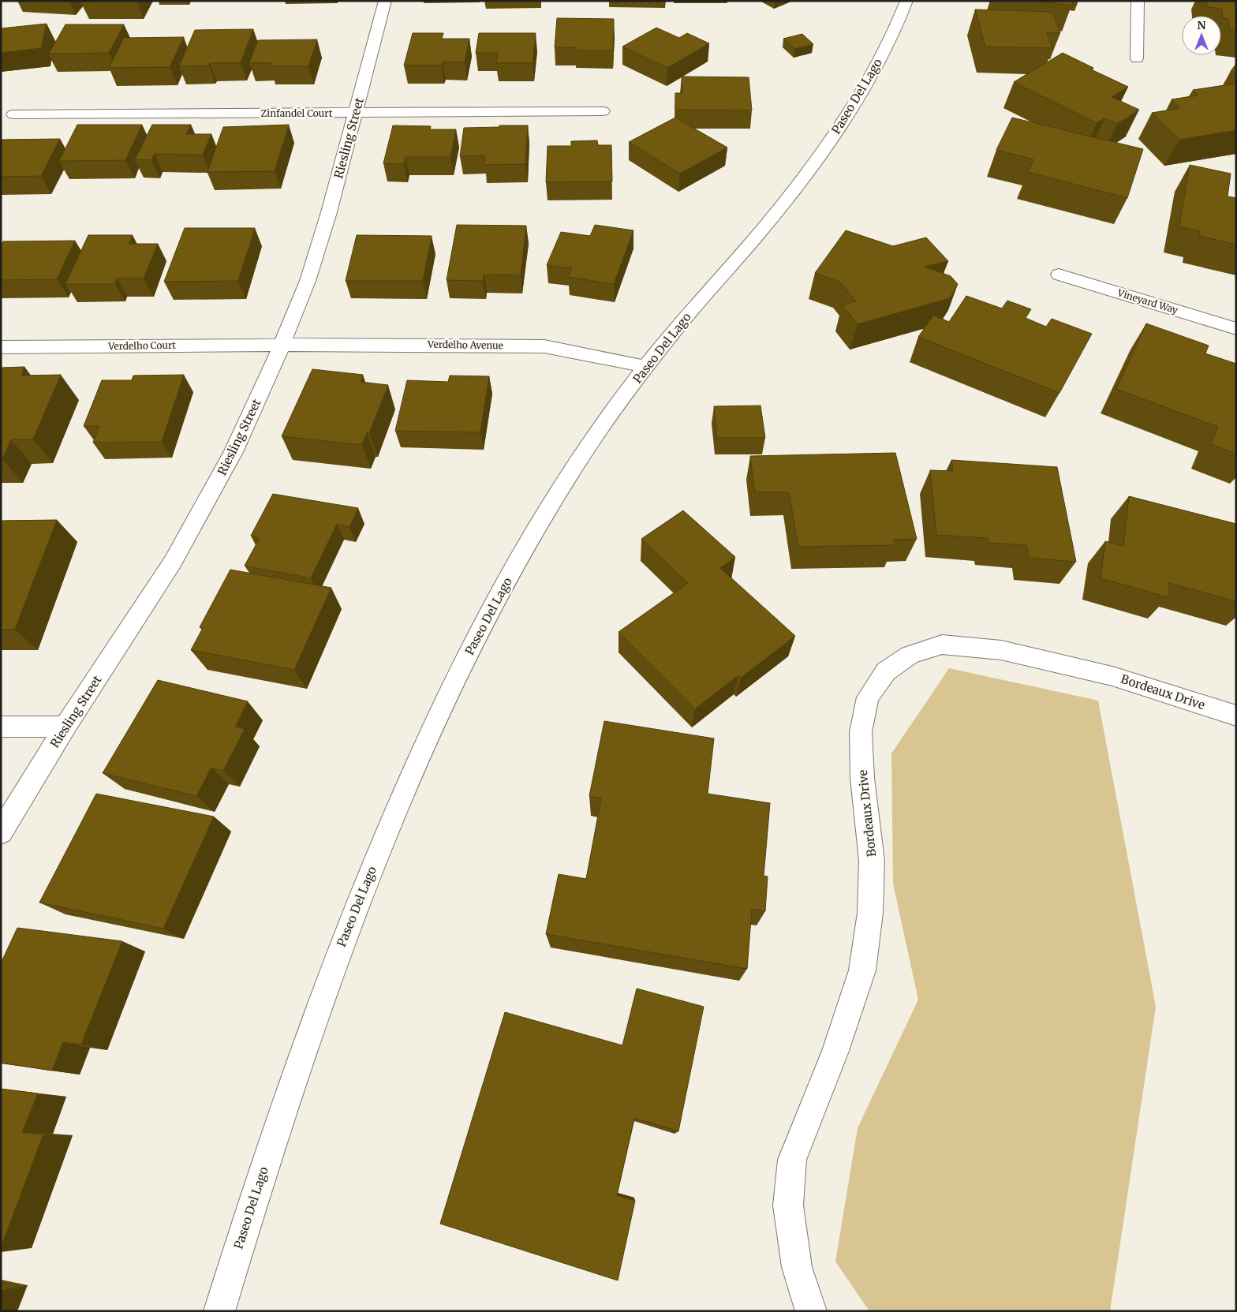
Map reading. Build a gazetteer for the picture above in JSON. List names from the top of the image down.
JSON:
{
  "streets": {
    "street": [
      "Paseo Del Lago",
      "Zinfandel Court",
      "Riesling Street",
      "Vineyard Way",
      "Verdelho Avenue",
      "Verdelho Court",
      "Bordeaux Drive"
    ]
  },
  "crossings": [
    ["Paseo Del Lago", "Verdelho Avenue"],
    ["Zinfandel Court", "Riesling Street"],
    ["Riesling Street", "Verdelho Avenue"],
    ["Riesling Street", "Verdelho Court"],
    ["Verdelho Avenue", "Verdelho Court"]
  ],
  "north": "top"
}
